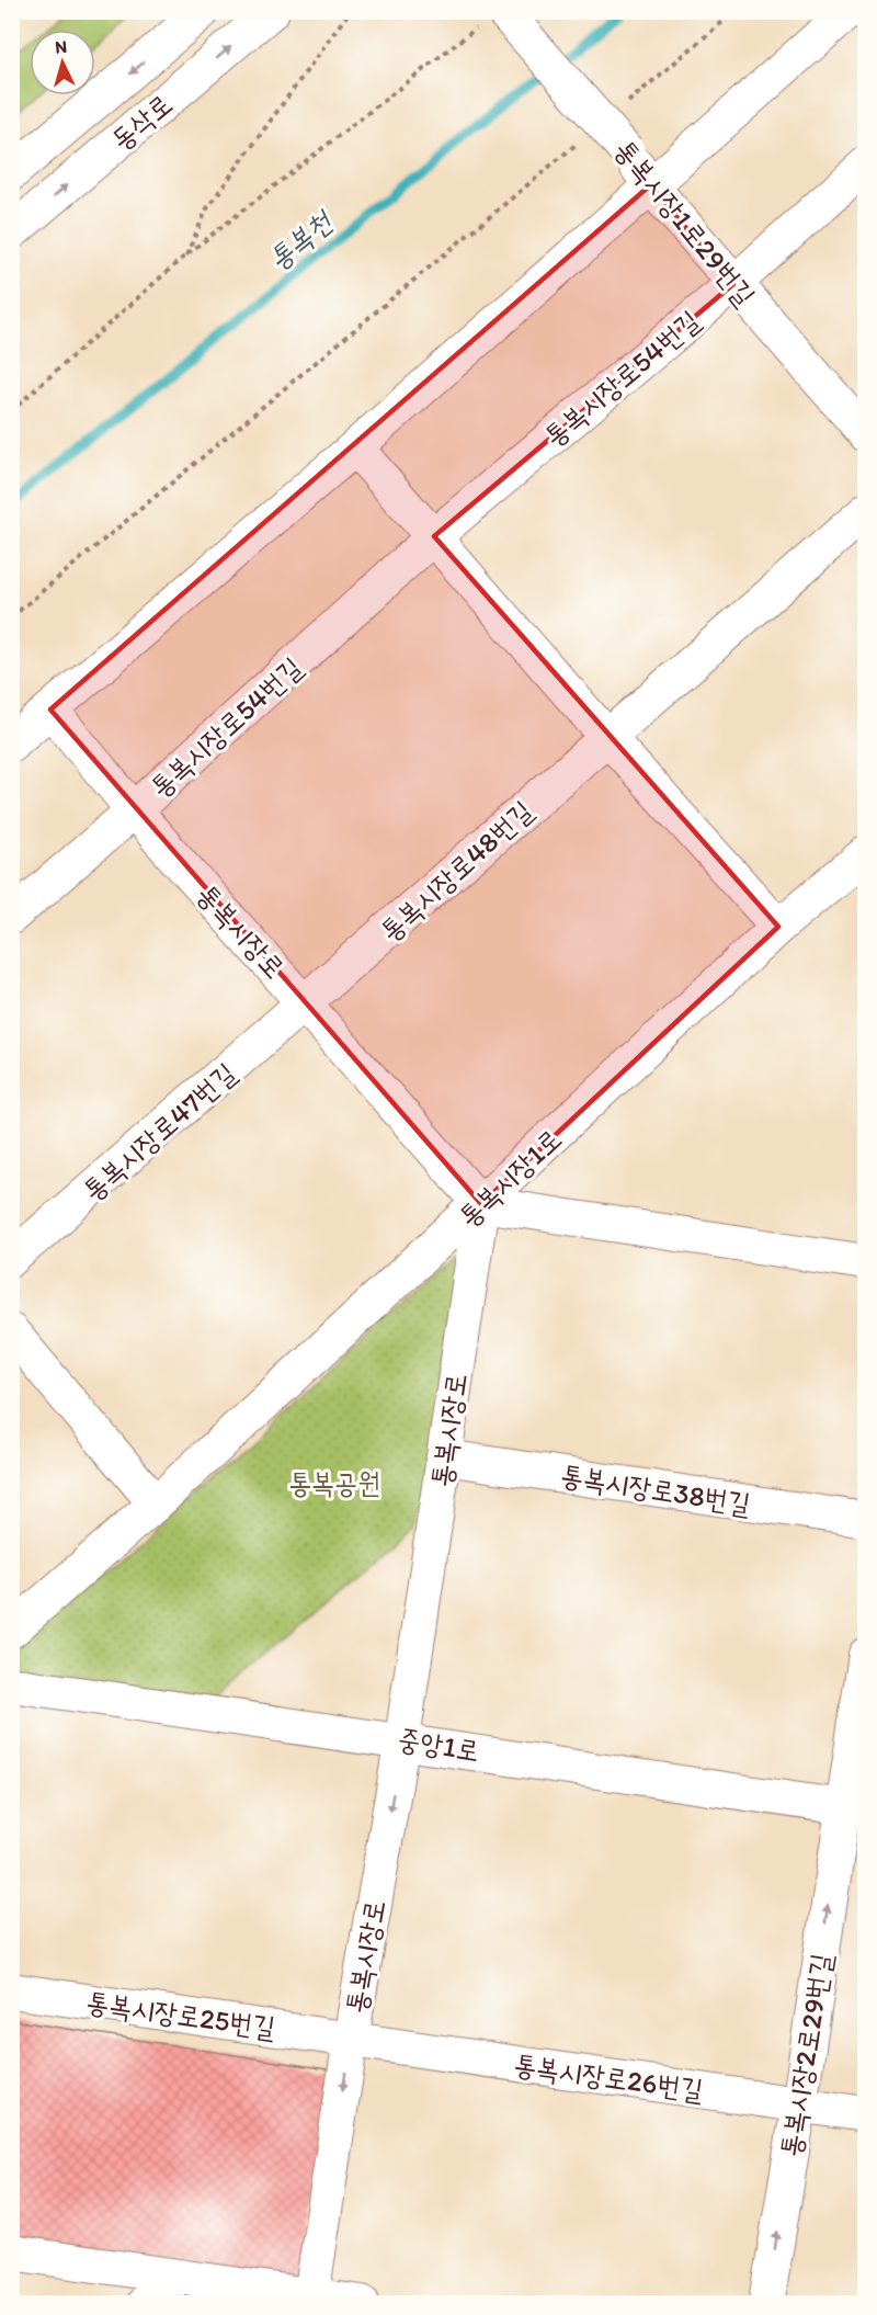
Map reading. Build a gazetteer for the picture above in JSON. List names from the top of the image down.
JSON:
{
  "streets": {
    "street": [
      "동삭로",
      "통복시장1로29번길",
      "통복시장로54번길",
      "통복시장로48번길",
      "통복시장로",
      "통복시장로47번길",
      "통복시장1로",
      "통복시장로38번길",
      "중앙1로",
      "통복시장로25번길",
      "통복시장2로29번길",
      "통복시장로26번길"
    ]
  },
  "crossings": [
    ["통복시장1로29번길", "통복시장로54번길"],
    ["통복시장로54번길", "통복시장로"],
    ["통복시장로48번길", "통복시장로"],
    ["통복시장로48번길", "통복시장로47번길"],
    ["통복시장로", "통복시장로47번길"],
    ["통복시장로", "통복시장1로"],
    ["통복시장로", "통복시장로38번길"],
    ["통복시장로", "중앙1로"],
    ["통복시장로", "통복시장로25번길"],
    ["통복시장로", "통복시장로26번길"],
    ["중앙1로", "통복시장2로29번길"],
    ["통복시장로25번길", "통복시장로26번길"],
    ["통복시장2로29번길", "통복시장로26번길"]
  ],
  "one_way": ["통복시장2로29번길"],
  "water": ["통복천"],
  "parks": ["통복공원"],
  "north": "top"
}
